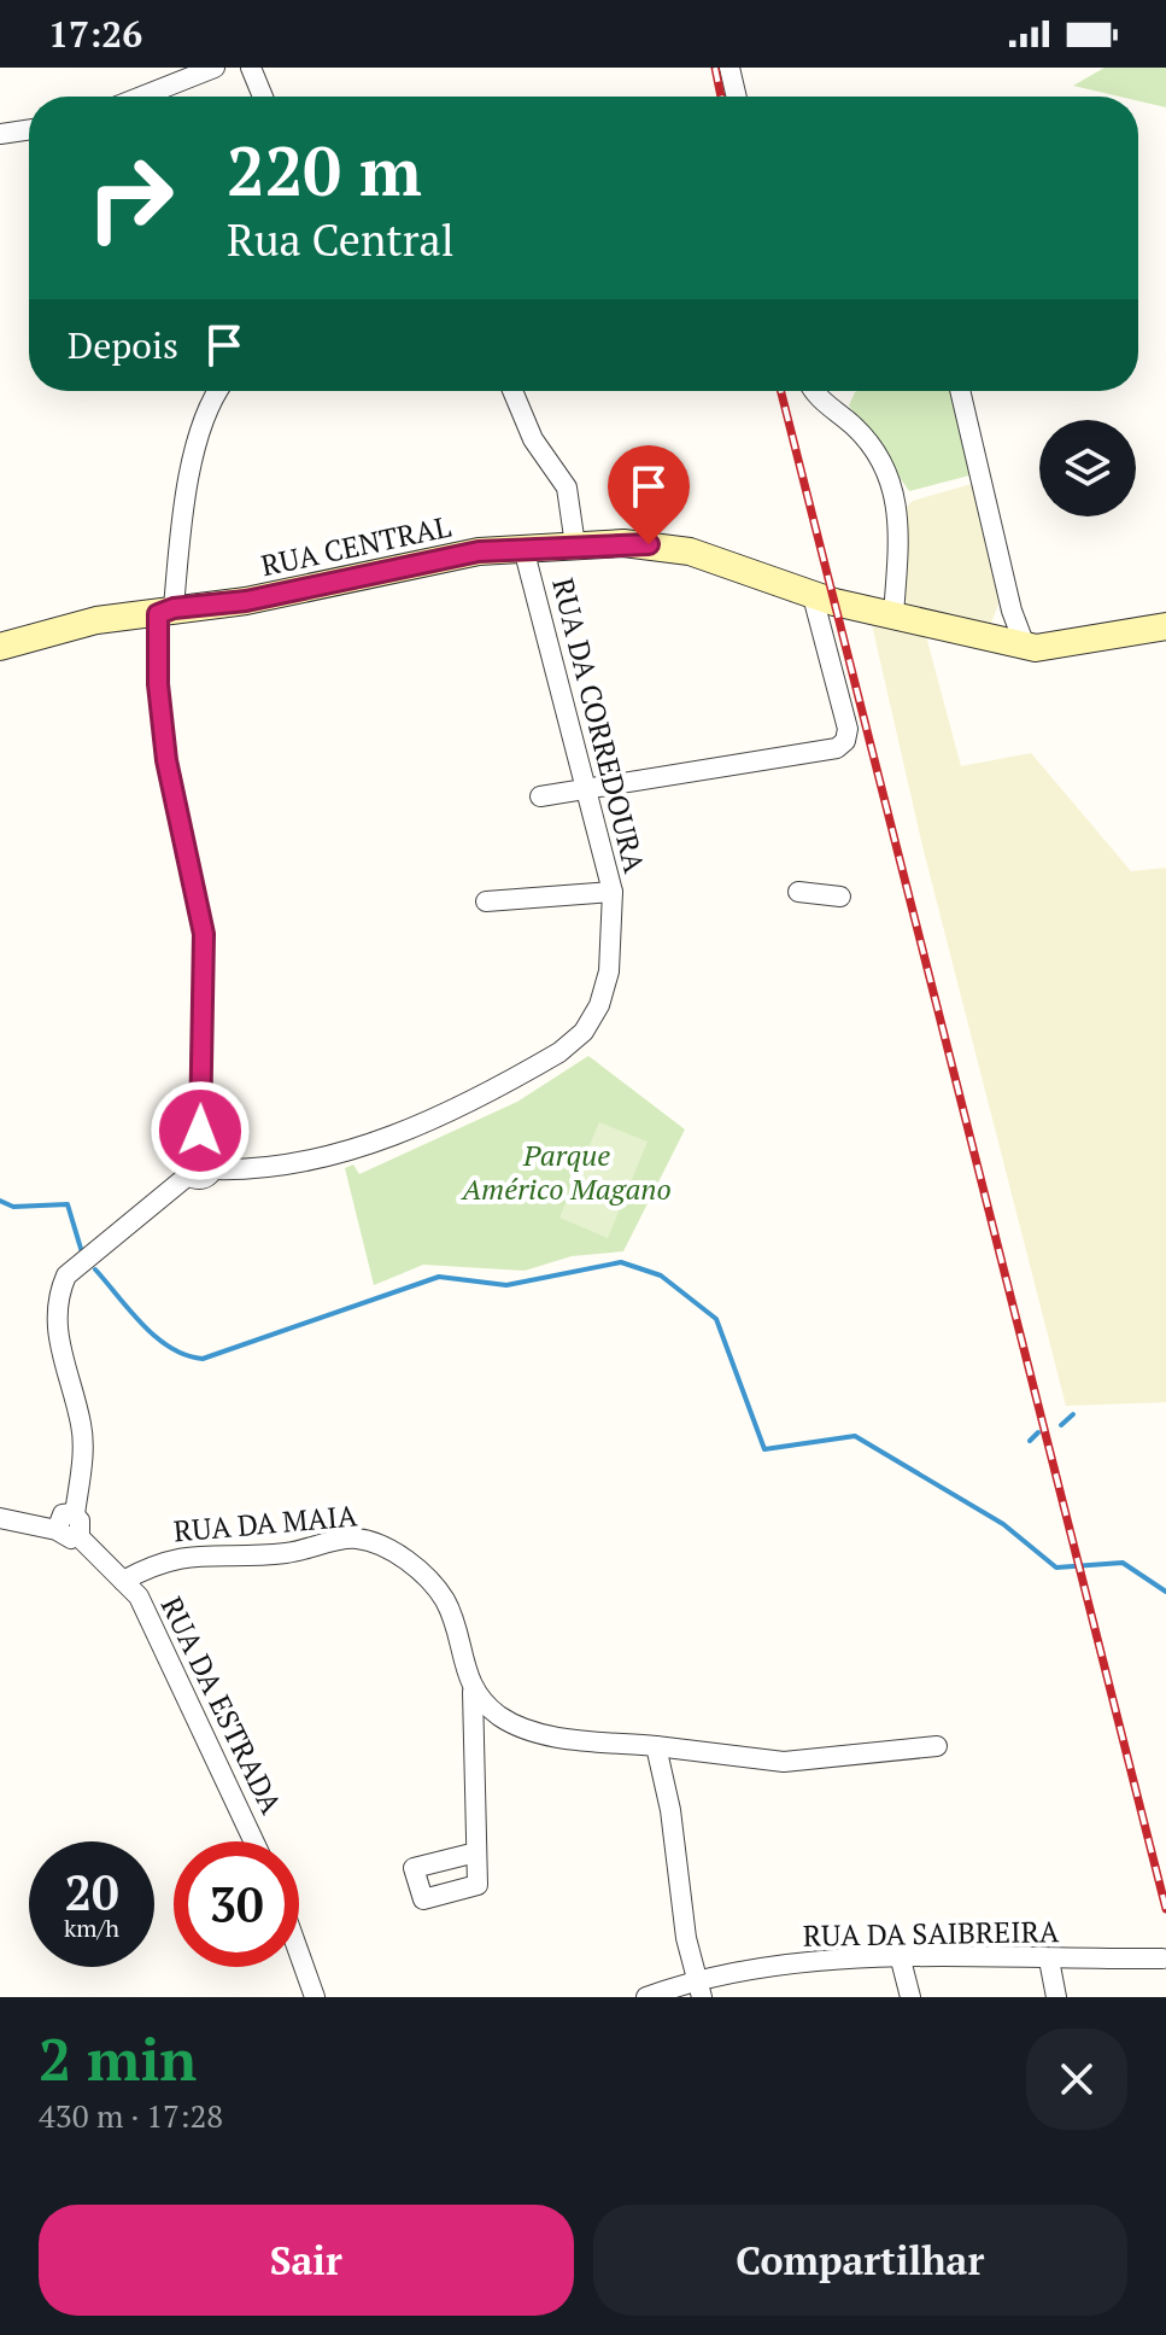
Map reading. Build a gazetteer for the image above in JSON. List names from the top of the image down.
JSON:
{
  "streets": {
    "street": [
      "RUA CENTRAL",
      "RUA DA CORREDOURA",
      "RUA DA MAIA",
      "RUA DA ESTRADA",
      "RUA DA SAIBREIRA"
    ]
  },
  "crossings": [
    ["RUA CENTRAL", "RUA DA CORREDOURA"],
    ["RUA DA MAIA", "RUA DA ESTRADA"]
  ],
  "parks": ["Parque Américo Magano"],
  "page": {
    "status": "17:26",
    "turn": ["220 m", "Rua Central"],
    "then": "Depois",
    "speed": "20 km/h",
    "limit": "30",
    "heading": ["2 min", "430 m · 17:28"],
    "buttons": ["Sair", "Compartilhar"]
  }
}
